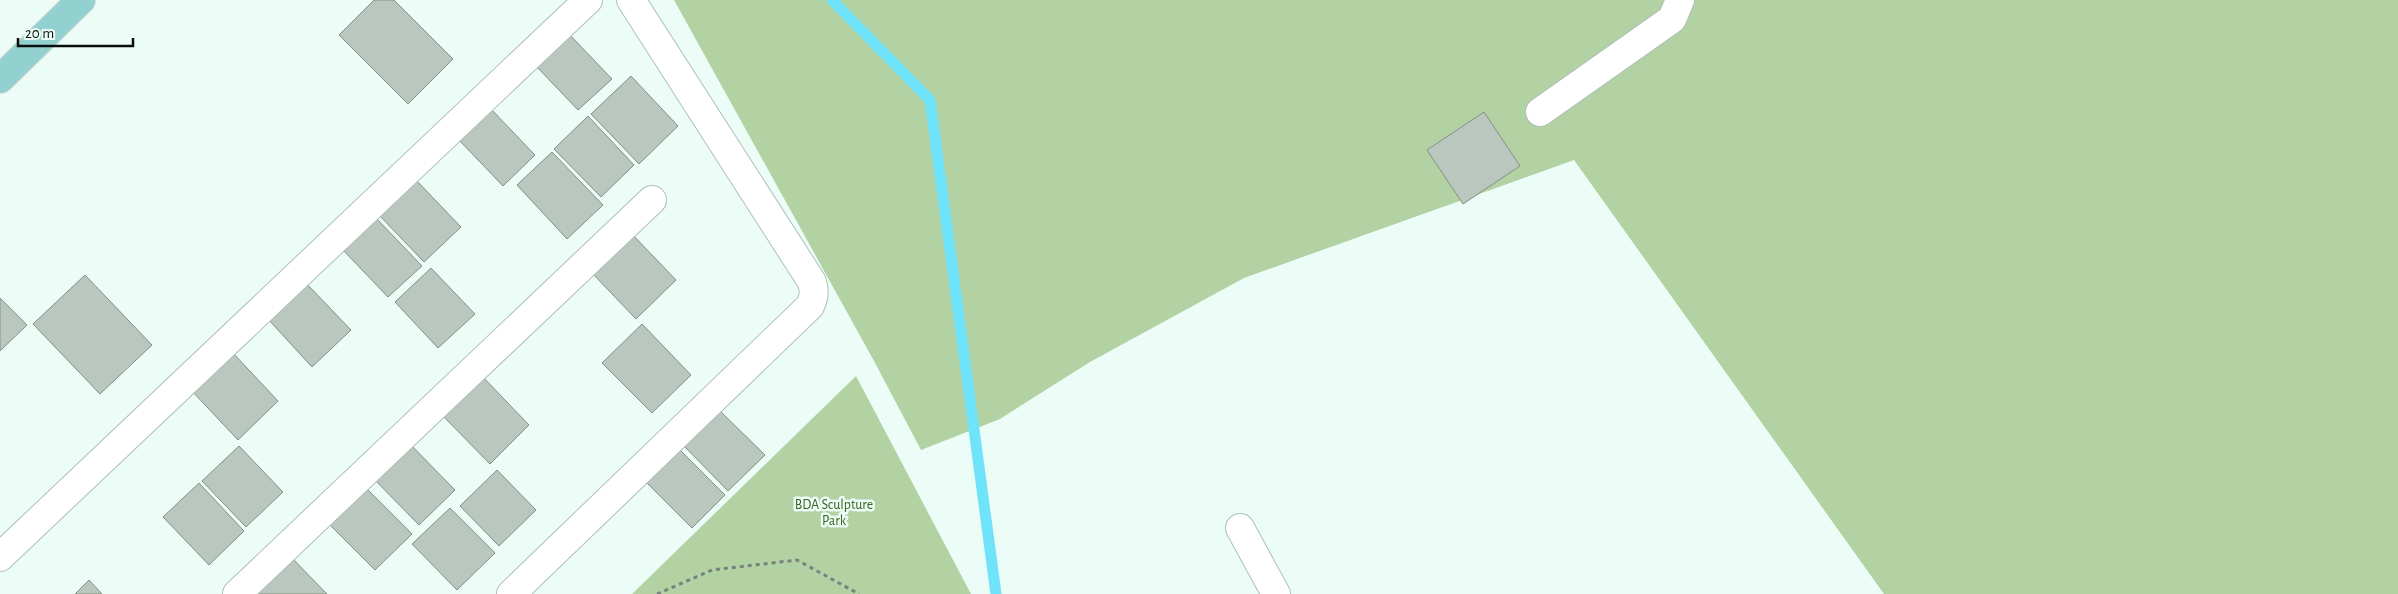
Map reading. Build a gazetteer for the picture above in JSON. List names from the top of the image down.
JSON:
{
  "parks": ["BDA Sculpture Park"],
  "scale_bar": "20 m"
}
